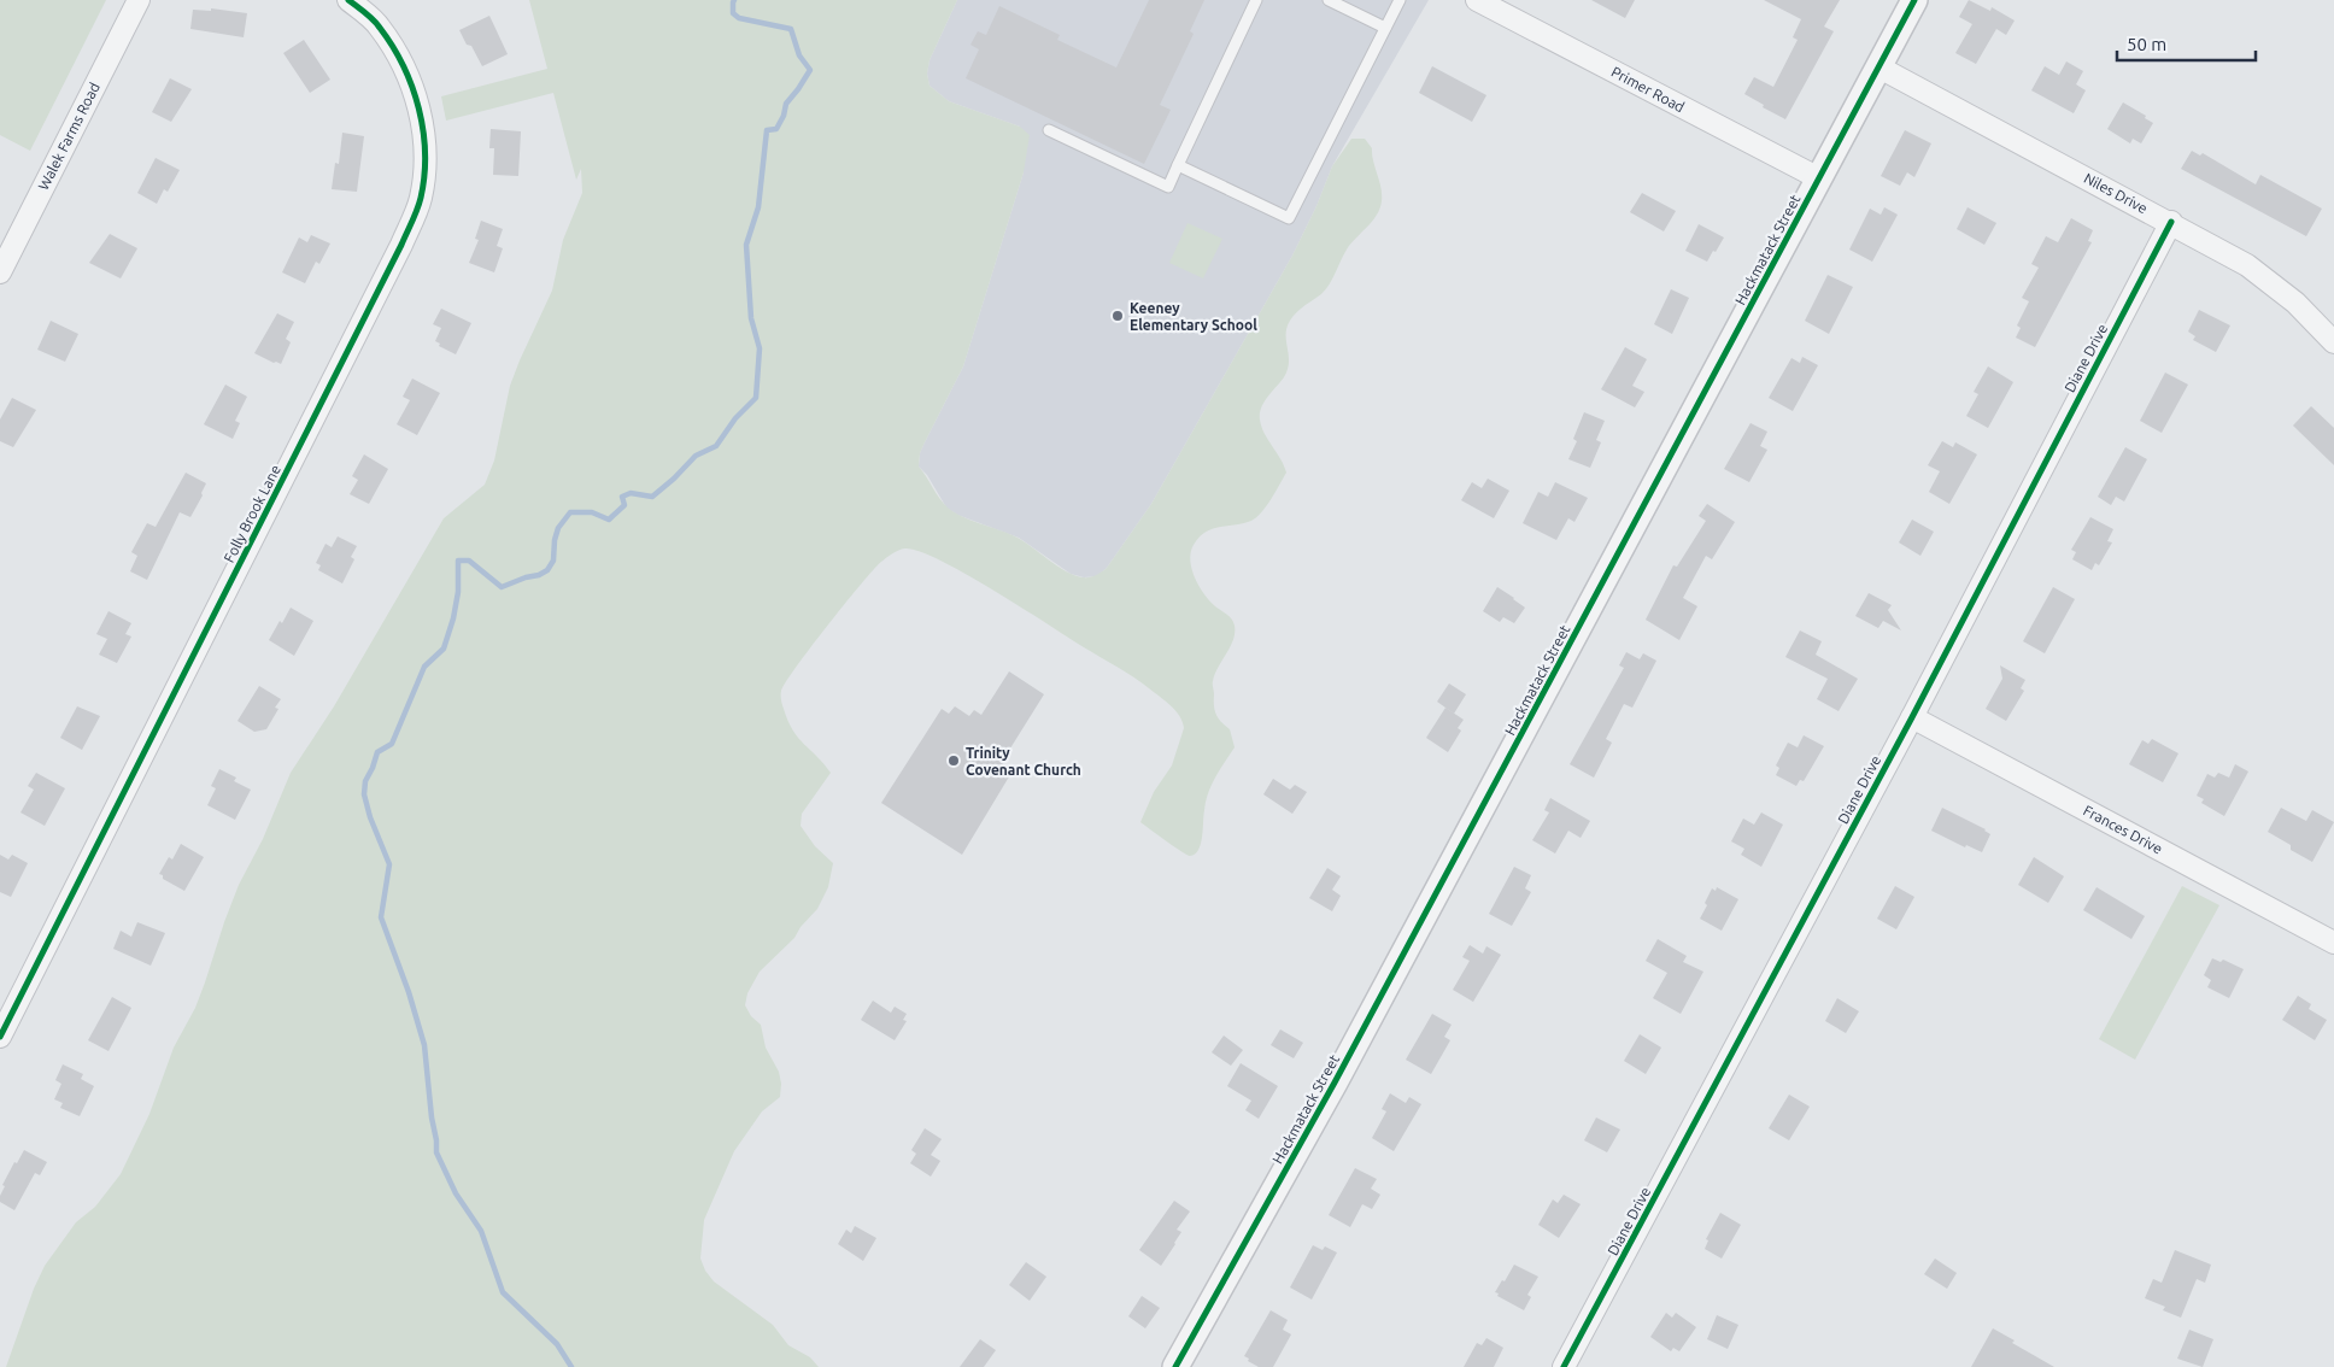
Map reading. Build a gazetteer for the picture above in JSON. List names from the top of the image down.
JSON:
{
  "streets": {
    "street": [
      "Primer Road",
      "Walek Farms Road",
      "Niles Drive",
      "Hackmatack Street",
      "Diane Drive",
      "Folly Brook Lane",
      "Frances Drive"
    ]
  },
  "crossings": [
    ["Primer Road", "Hackmatack Street"],
    ["Niles Drive", "Hackmatack Street"],
    ["Niles Drive", "Diane Drive"],
    ["Diane Drive", "Frances Drive"]
  ],
  "places": ["Keeney Elementary School", "Trinity Covenant Church"],
  "scale_bar": "50 m"
}
